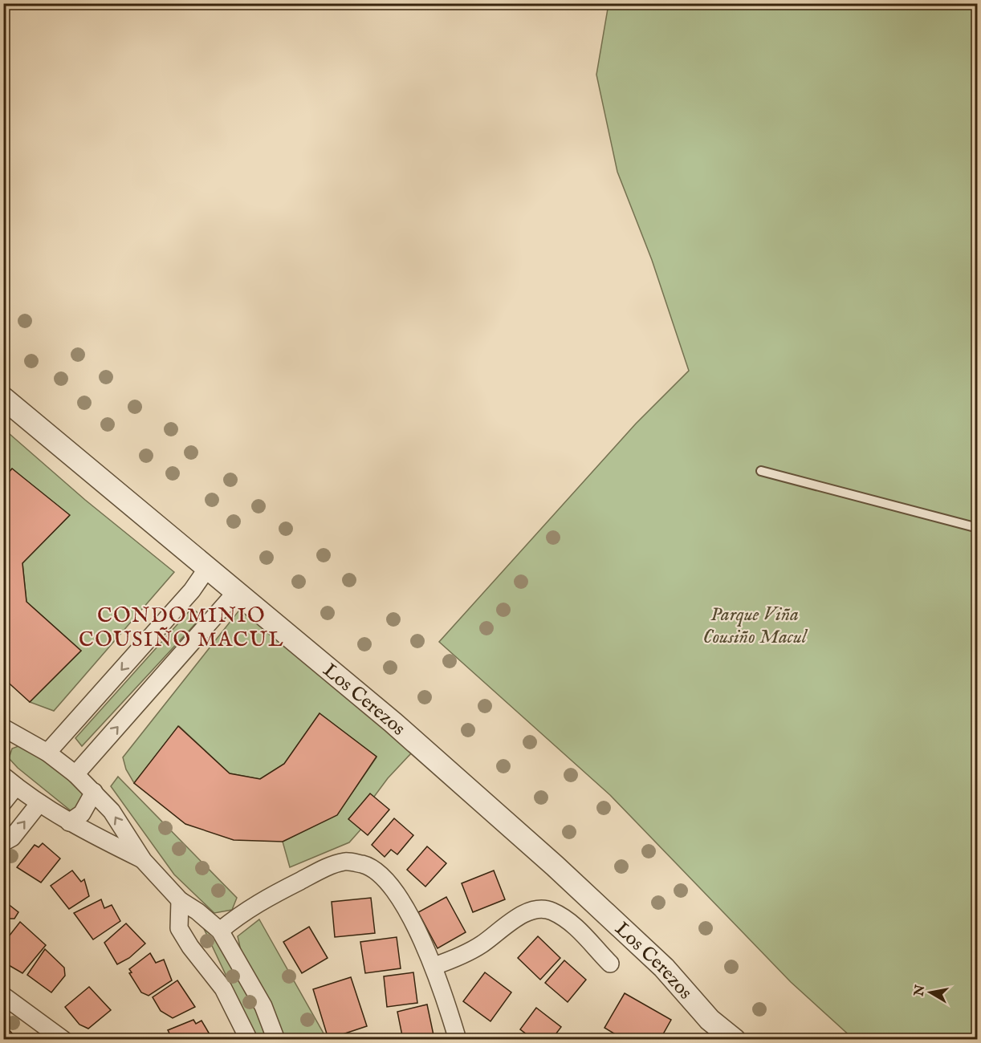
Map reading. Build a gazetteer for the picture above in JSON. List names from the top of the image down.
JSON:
{
  "streets": {
    "street": ["Los Cerezos"]
  },
  "districts": ["CONDOMINIO COUSIÑO MACUL"],
  "parks": ["Parque Viña Cousiño Macul"],
  "north": "left"
}
